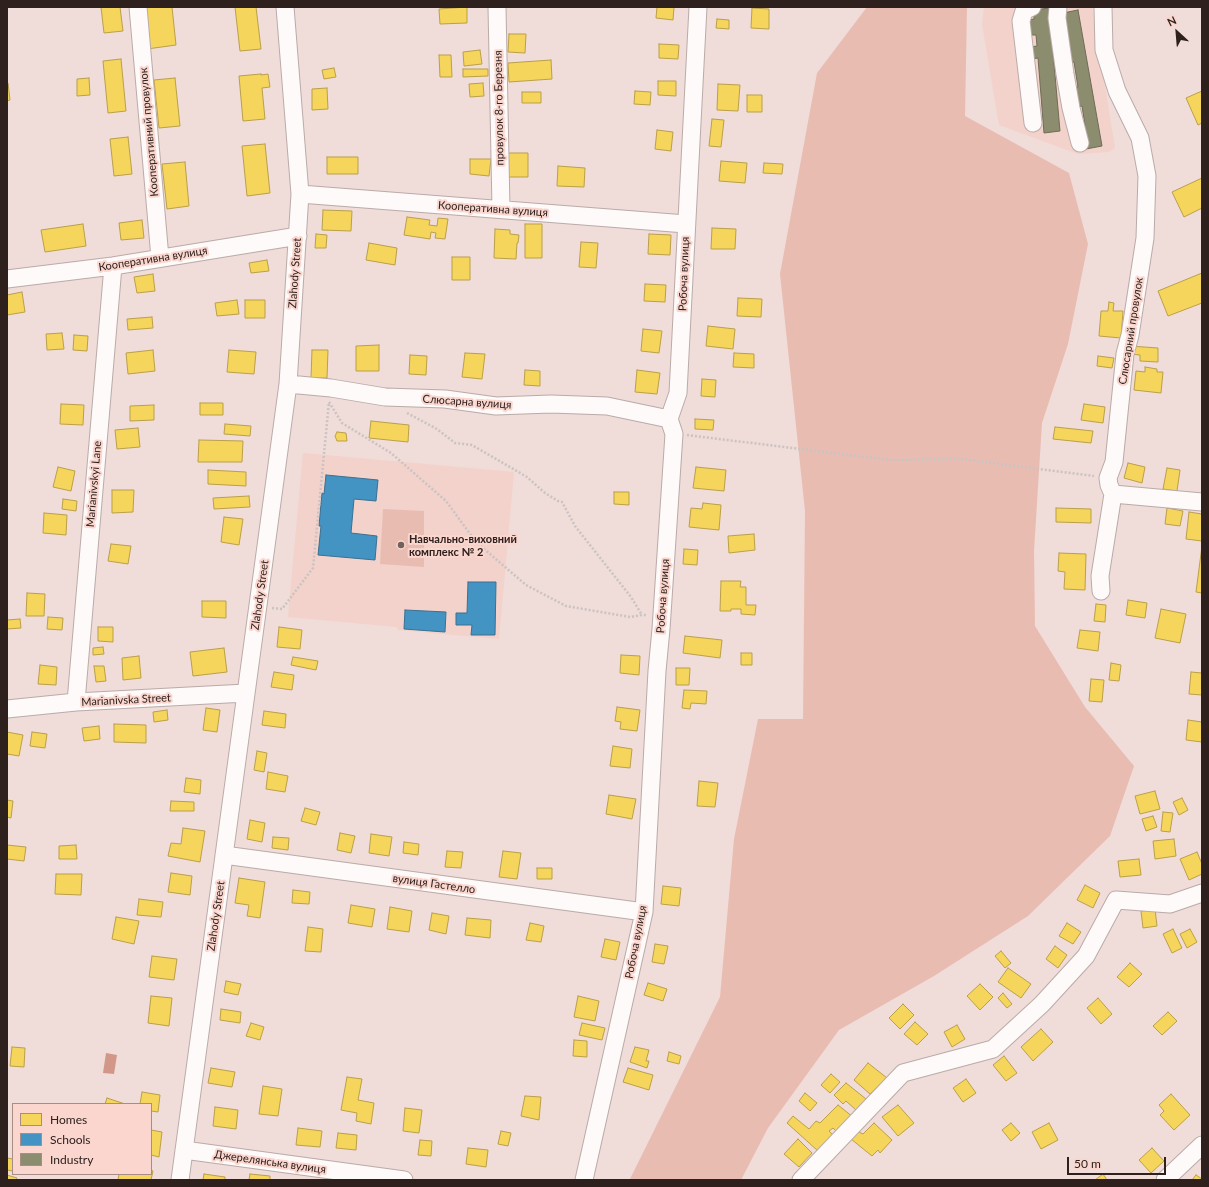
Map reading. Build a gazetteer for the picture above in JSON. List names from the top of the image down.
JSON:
{
  "streets": {
    "street": [
      "провулок 8-го Березня",
      "Кооперативний провулок",
      "Кооперативна вулиця",
      "Zlahody Street",
      "Робоча вулиця",
      "Слюсарний провулок",
      "Слюсарна вулиця",
      "Marianivskyi Lane",
      "Marianivska Street",
      "вулиця Гастелло",
      "Джерелянська вулиця"
    ]
  },
  "crossings": [
    ["провулок 8-го Березня", "Кооперативна вулиця"],
    ["Кооперативний провулок", "Кооперативна вулиця"],
    ["Кооперативна вулиця", "Zlahody Street"],
    ["Кооперативна вулиця", "Робоча вулиця"],
    ["Кооперативна вулиця", "Marianivskyi Lane"],
    ["Zlahody Street", "Слюсарна вулиця"],
    ["Zlahody Street", "Marianivska Street"],
    ["Zlahody Street", "вулиця Гастелло"],
    ["Zlahody Street", "Джерелянська вулиця"],
    ["Робоча вулиця", "Слюсарна вулиця"],
    ["Робоча вулиця", "вулиця Гастелло"],
    ["Marianivskyi Lane", "Marianivska Street"]
  ],
  "places": ["Навчально-виховний комплекс № 2"],
  "legend": ["Homes", "Schools", "Industry"],
  "scale_bar": "50 m",
  "north": "top left"
}
